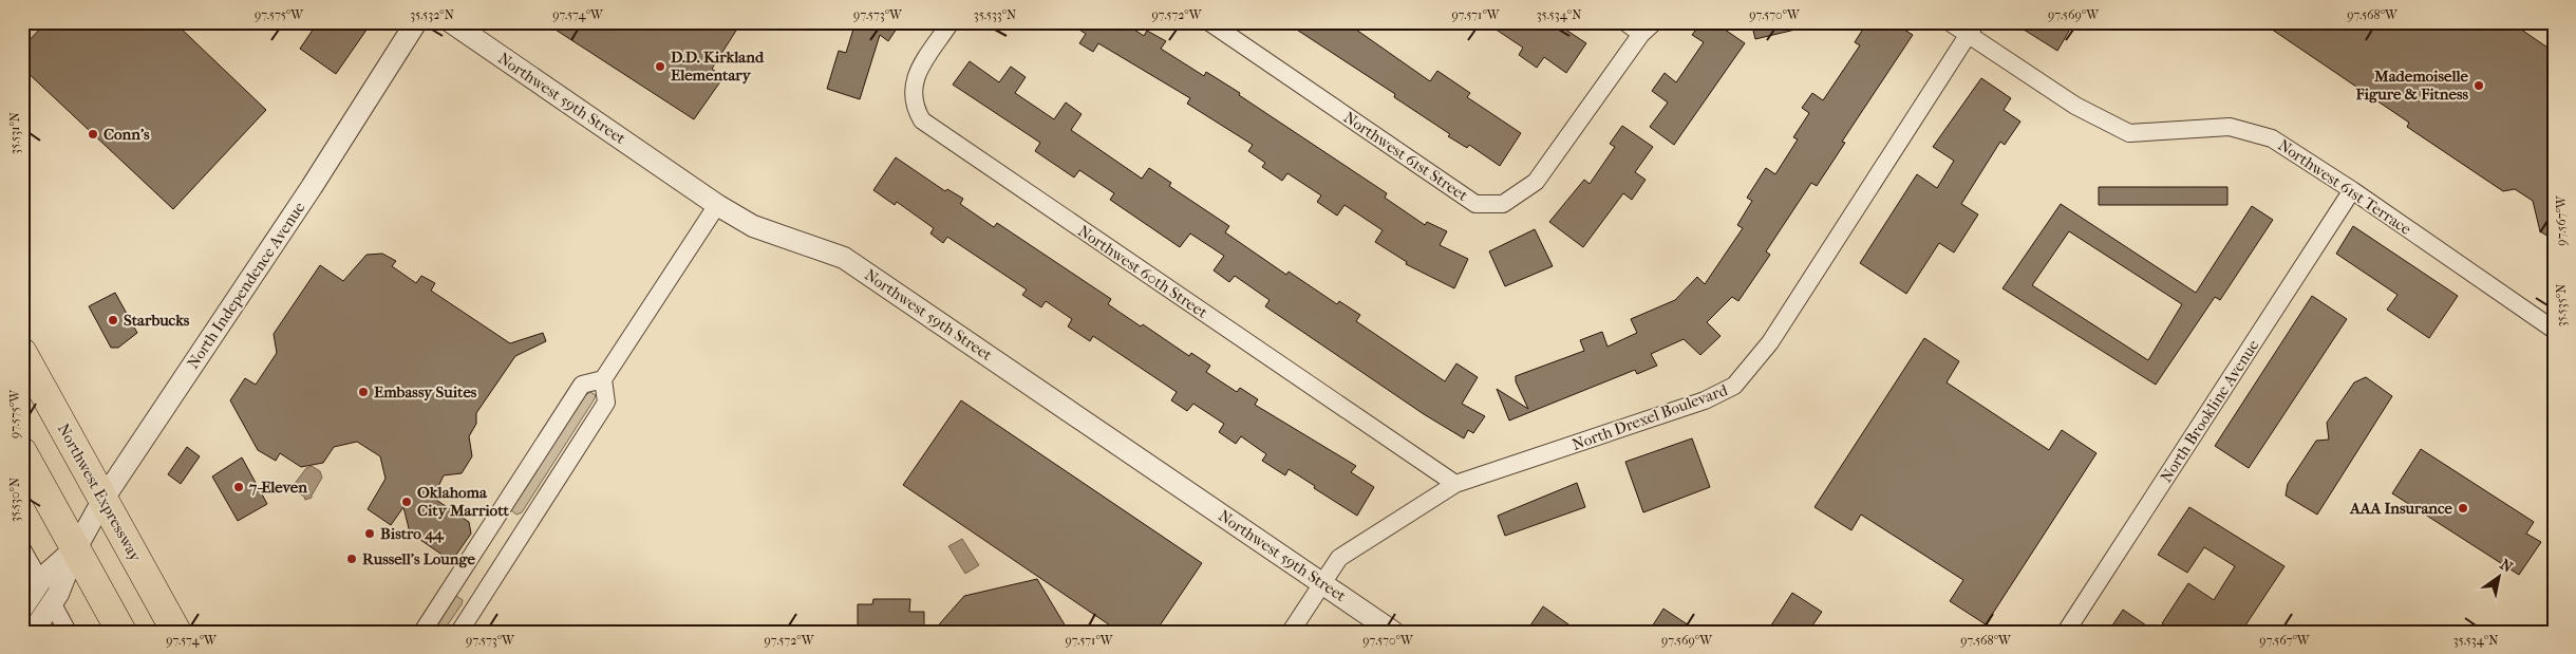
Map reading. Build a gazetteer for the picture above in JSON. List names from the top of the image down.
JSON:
{
  "streets": {
    "highway": ["Northwest Expressway"],
    "street": [
      "Northwest 59th Street",
      "Northwest 61st Street",
      "Northwest 61st Terrace",
      "Northwest 60th Street",
      "North Independence Avenue",
      "North Brookline Avenue",
      "North Drexel Boulevard"
    ]
  },
  "crossings": [
    ["Northwest 59th Street", "North Drexel Boulevard"],
    ["Northwest 61st Terrace", "North Brookline Avenue"],
    ["Northwest 61st Terrace", "North Drexel Boulevard"],
    ["Northwest 60th Street", "North Drexel Boulevard"],
    ["North Independence Avenue", "Northwest Expressway"]
  ],
  "places": [
    "D.D. Kirkland Elementary",
    "Mademoiselle Figure & Fitness",
    "Conn's",
    "Starbucks",
    "Embassy Suites",
    "7-Eleven",
    "Oklahoma City Marriott",
    "AAA Insurance",
    "Bistro 44",
    "Russell's Lounge"
  ],
  "north": "top right",
  "coordinates": [
    "97.575°W",
    "35.532°N",
    "97.574°W",
    "97.573°W",
    "35.533°N",
    "97.572°W",
    "97.571°W",
    "35.534°N",
    "97.570°W",
    "97.569°W",
    "97.568°W",
    "35.531°N",
    "97.567°W",
    "35.535°N",
    "35.530°N"
  ]
}
